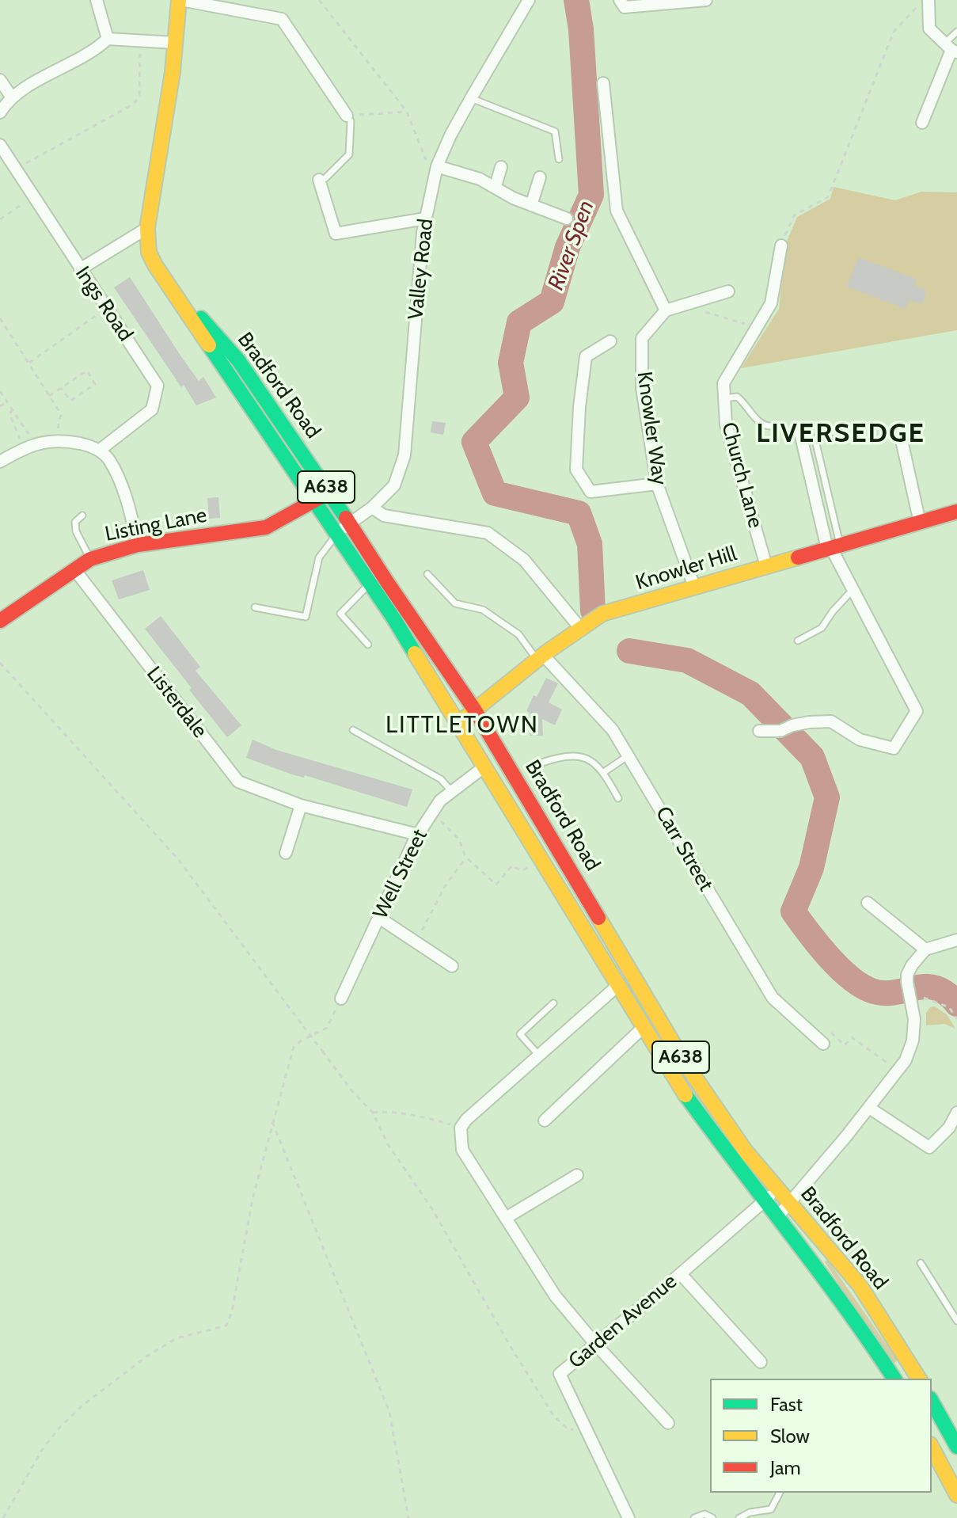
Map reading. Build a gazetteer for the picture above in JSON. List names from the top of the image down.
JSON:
{
  "streets": {
    "main road": [
      "Bradford Road",
      "A638",
      "Listing Lane",
      "Knowler Hill"
    ],
    "street": [
      "Valley Road",
      "Ings Road",
      "Knowler Way",
      "Church Lane",
      "Listerdale",
      "Carr Street",
      "Well Street",
      "Garden Avenue"
    ]
  },
  "crossings": [
    ["Valley Road", "Bradford Road"],
    ["Bradford Road", "Listing Lane"],
    ["Bradford Road", "Knowler Hill"],
    ["Bradford Road", "Well Street"],
    ["Bradford Road", "Garden Avenue"],
    ["Knowler Way", "Knowler Hill"],
    ["Church Lane", "Knowler Hill"],
    ["Listing Lane", "Listerdale"],
    ["Knowler Hill", "Carr Street"],
    ["Listerdale", "Well Street"]
  ],
  "districts": ["LIVERSEDGE", "LITTLETOWN"],
  "water": ["River Spen"],
  "legend": ["Fast", "Slow", "Jam"]
}
